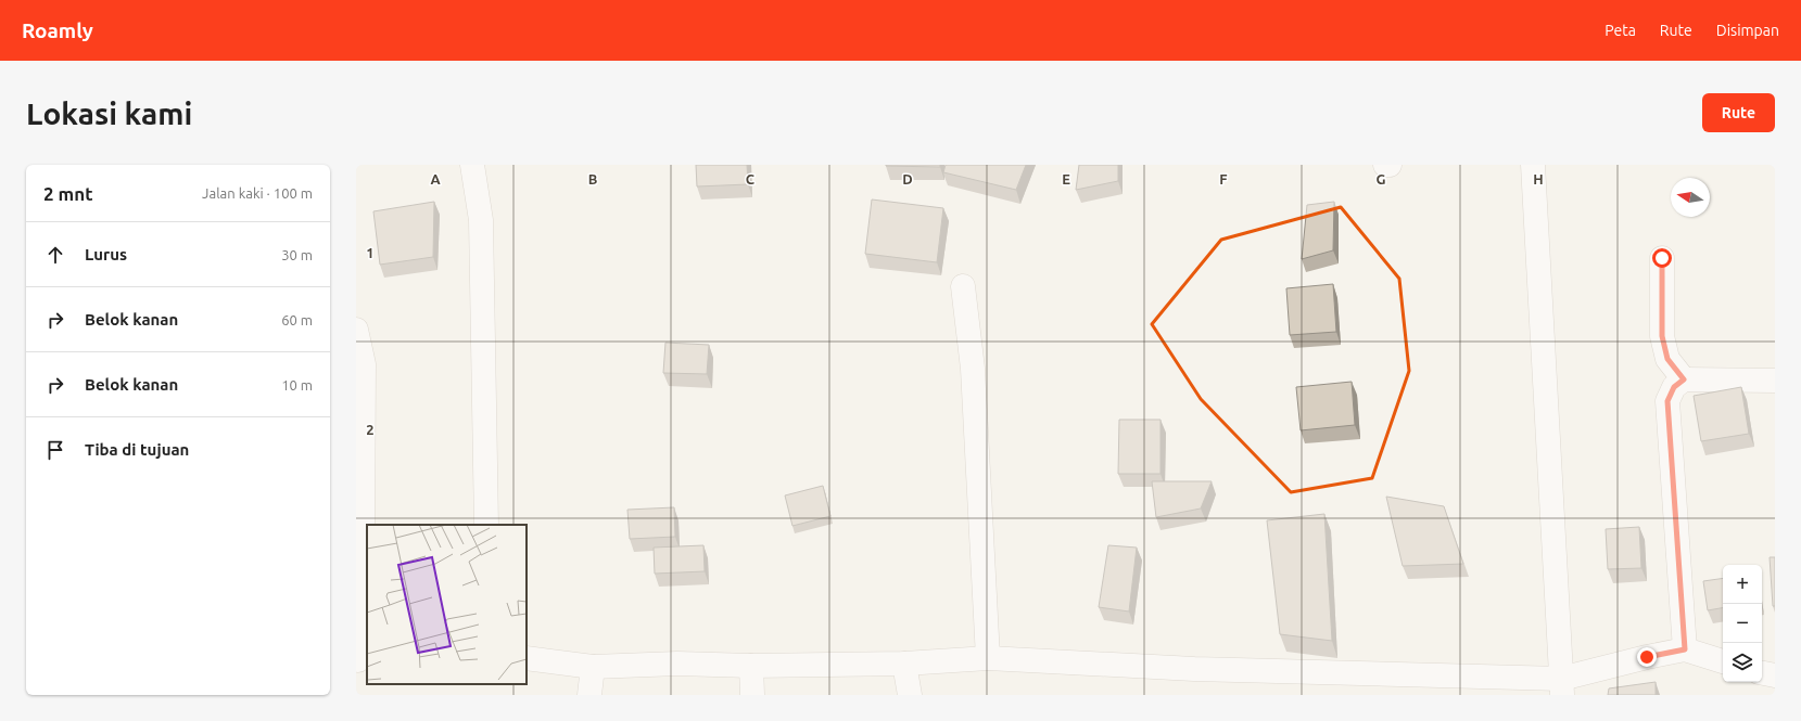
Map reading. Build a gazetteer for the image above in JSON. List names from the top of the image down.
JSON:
{
  "north": "left",
  "page": {
    "header": "Roamly",
    "nav": ["Peta", "Rute", "Disimpan"],
    "buttons": "Rute",
    "title": "Lokasi kami",
    "heading": ["2 mnt", "Jalan kaki · 100 m"],
    "list": [
      ["Lurus", "30 m"],
      ["Belok kanan", "60 m"],
      ["Belok kanan", "10 m"],
      "Tiba di tujuan"
    ],
    "map_buttons": ["+", "−"]
  },
  "grid": {
    "columns": [
      "A",
      "B",
      "C",
      "D",
      "E",
      "F",
      "G",
      "H"
    ],
    "rows": ["1", "2"]
  }
}
